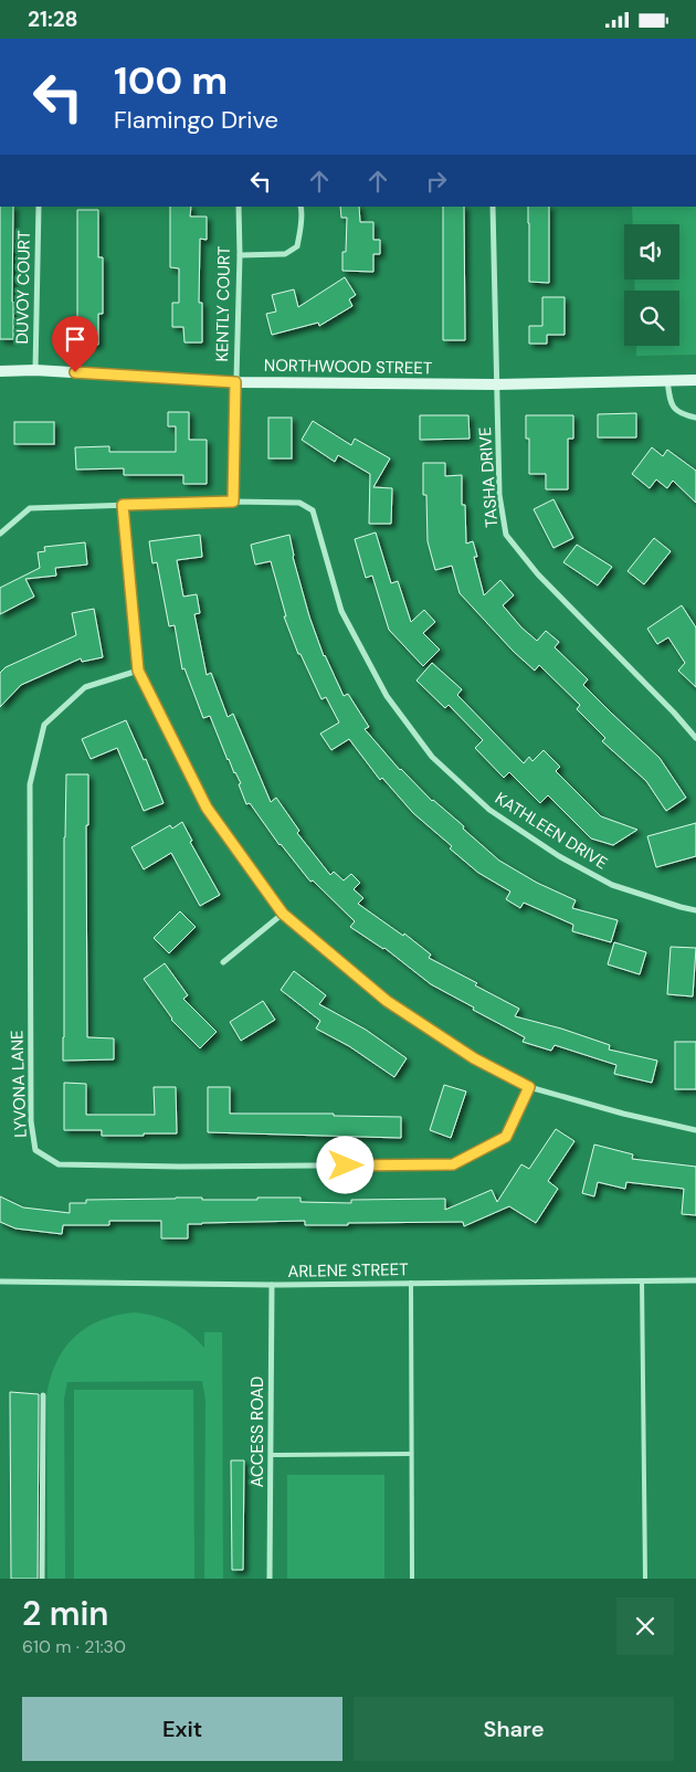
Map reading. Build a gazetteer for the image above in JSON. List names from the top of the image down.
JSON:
{
  "streets": {
    "street": [
      "DUVOY COURT",
      "KENTLY COURT",
      "NORTHWOOD STREET",
      "TASHA DRIVE",
      "KATHLEEN DRIVE",
      "LYVONA LANE",
      "ARLENE STREET",
      "ACCESS ROAD"
    ]
  },
  "crossings": [
    ["DUVOY COURT", "NORTHWOOD STREET"],
    ["KENTLY COURT", "NORTHWOOD STREET"],
    ["KENTLY COURT", "KATHLEEN DRIVE"],
    ["NORTHWOOD STREET", "TASHA DRIVE"],
    ["ARLENE STREET", "ACCESS ROAD"]
  ],
  "page": {
    "status": "21:28",
    "turn": ["100 m", "Flamingo Drive"],
    "heading": ["2 min", "610 m · 21:30"],
    "buttons": ["Exit", "Share"]
  }
}
